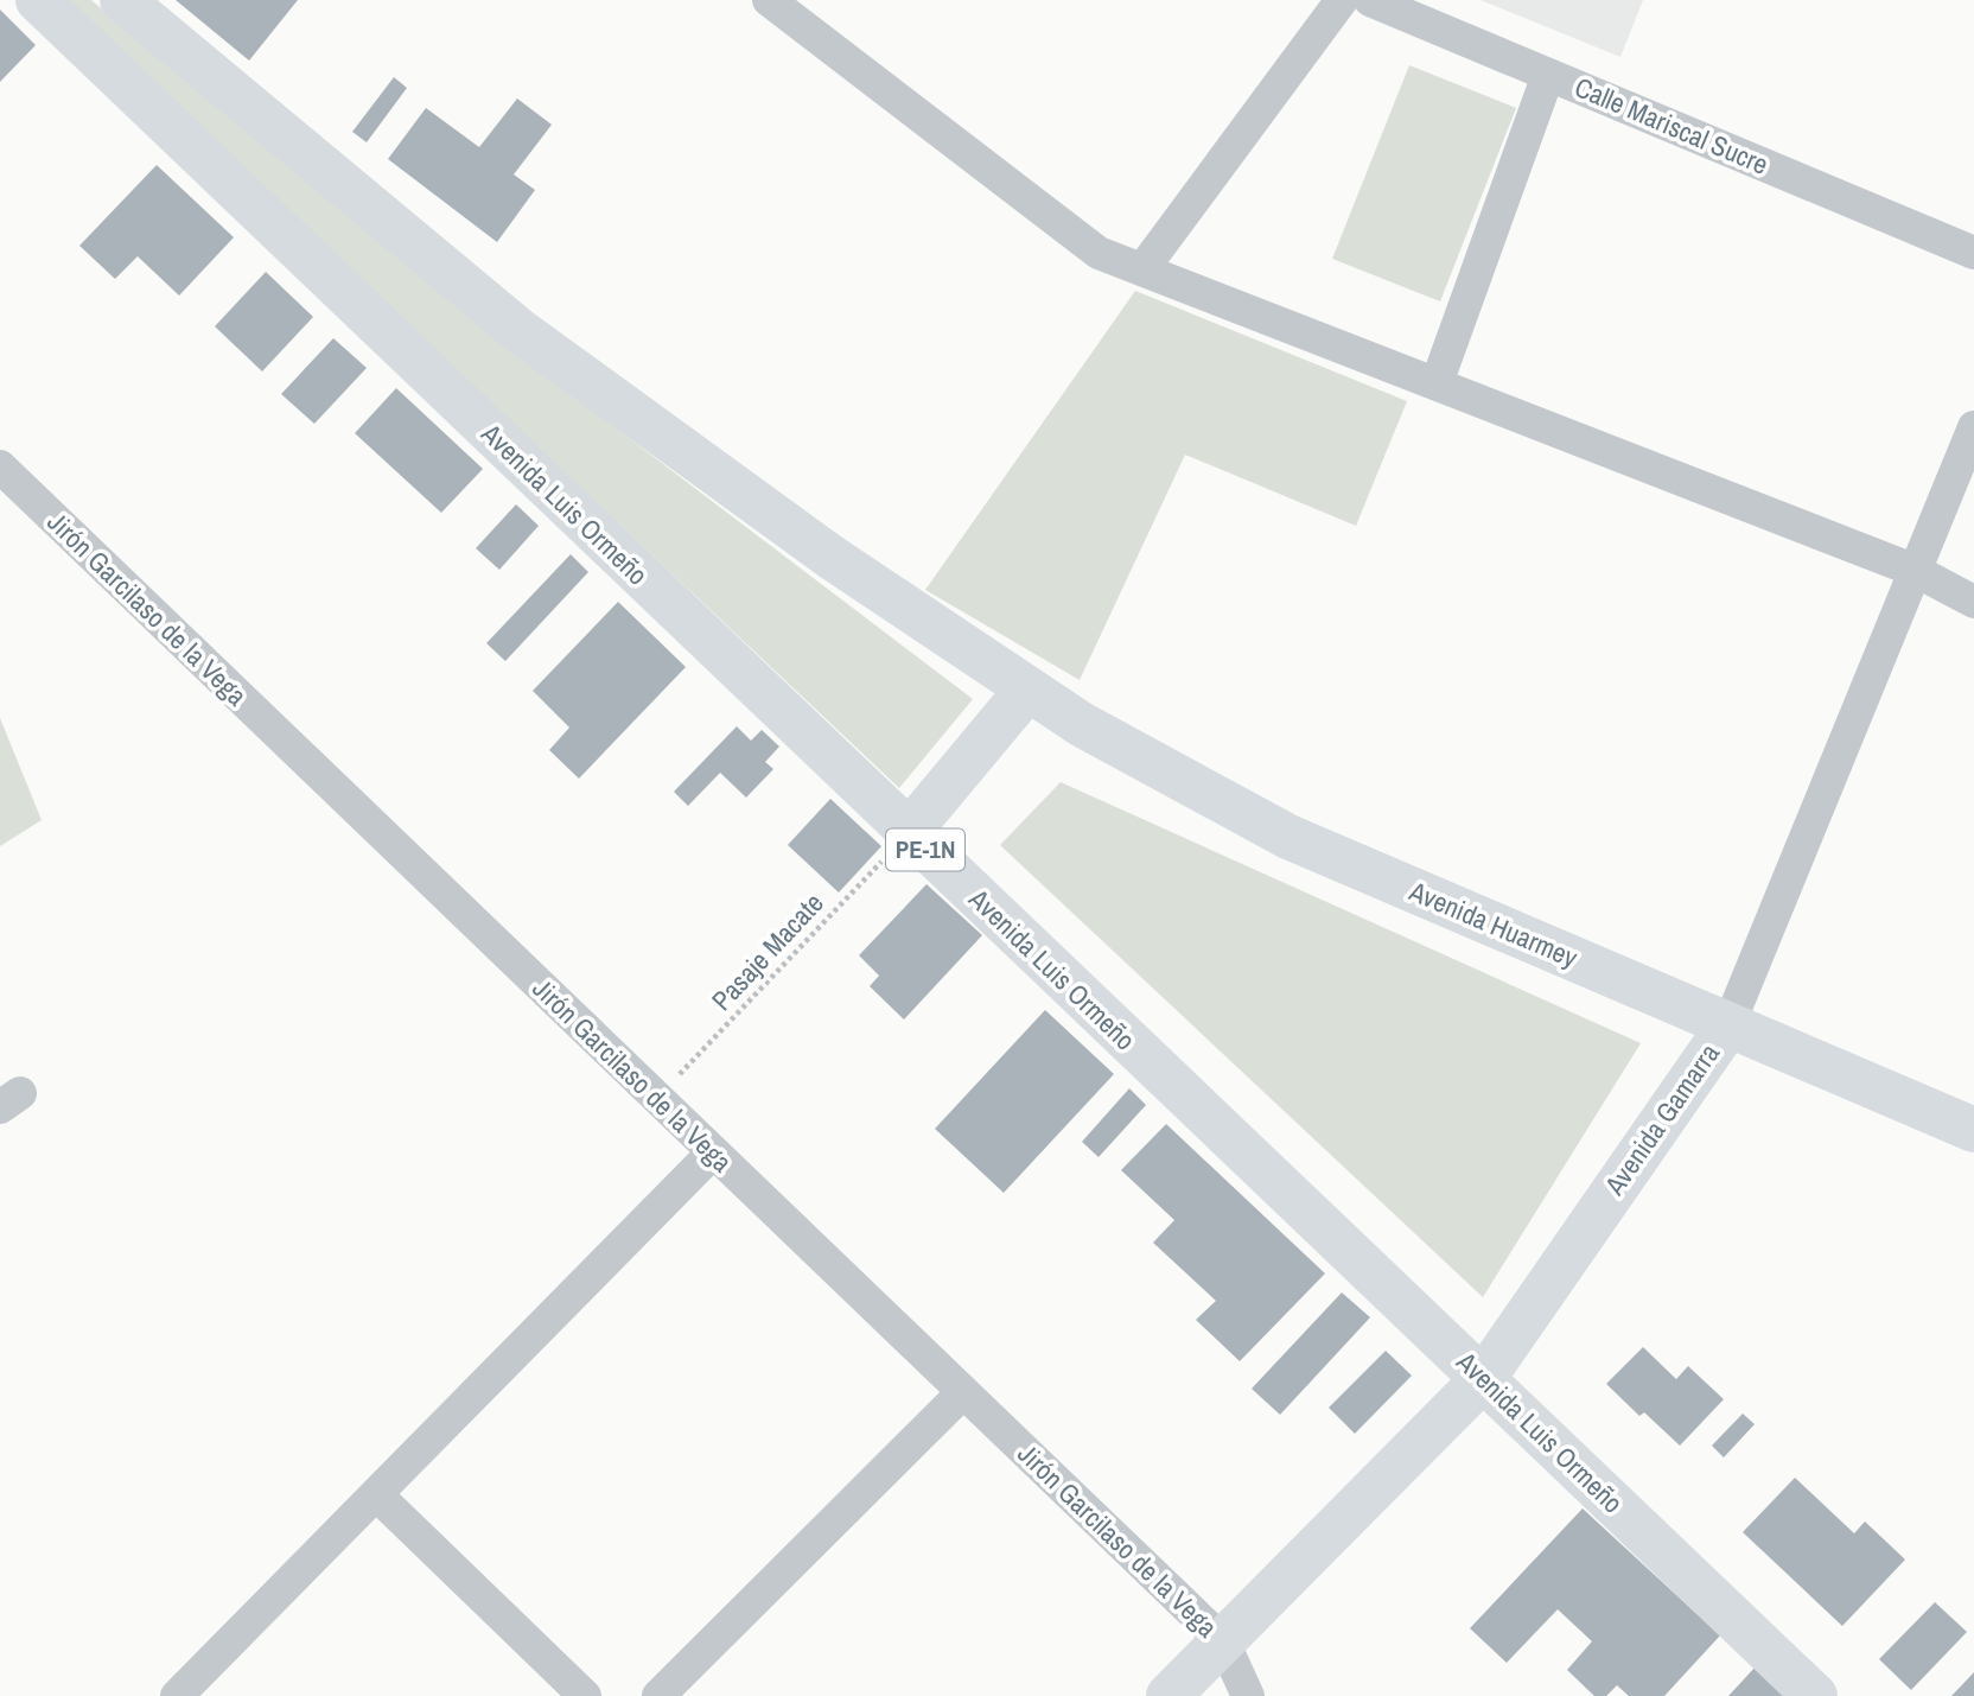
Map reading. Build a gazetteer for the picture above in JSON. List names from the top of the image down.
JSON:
{
  "streets": {
    "main road": [
      "Avenida Luis Ormeño",
      "PE-1N",
      "Avenida Huarmey",
      "Avenida Gamarra"
    ],
    "street": ["Calle Mariscal Sucre", "Jirón Garcilaso de la Vega"],
    "path": ["Pasaje Macate"]
  },
  "crossings": [
    ["Avenida Luis Ormeño", "Pasaje Macate"],
    ["Avenida Luis Ormeño", "Avenida Gamarra"],
    ["Jirón Garcilaso de la Vega", "Pasaje Macate"],
    ["Jirón Garcilaso de la Vega", "Avenida Gamarra"],
    ["Avenida Huarmey", "Avenida Gamarra"]
  ]
}
